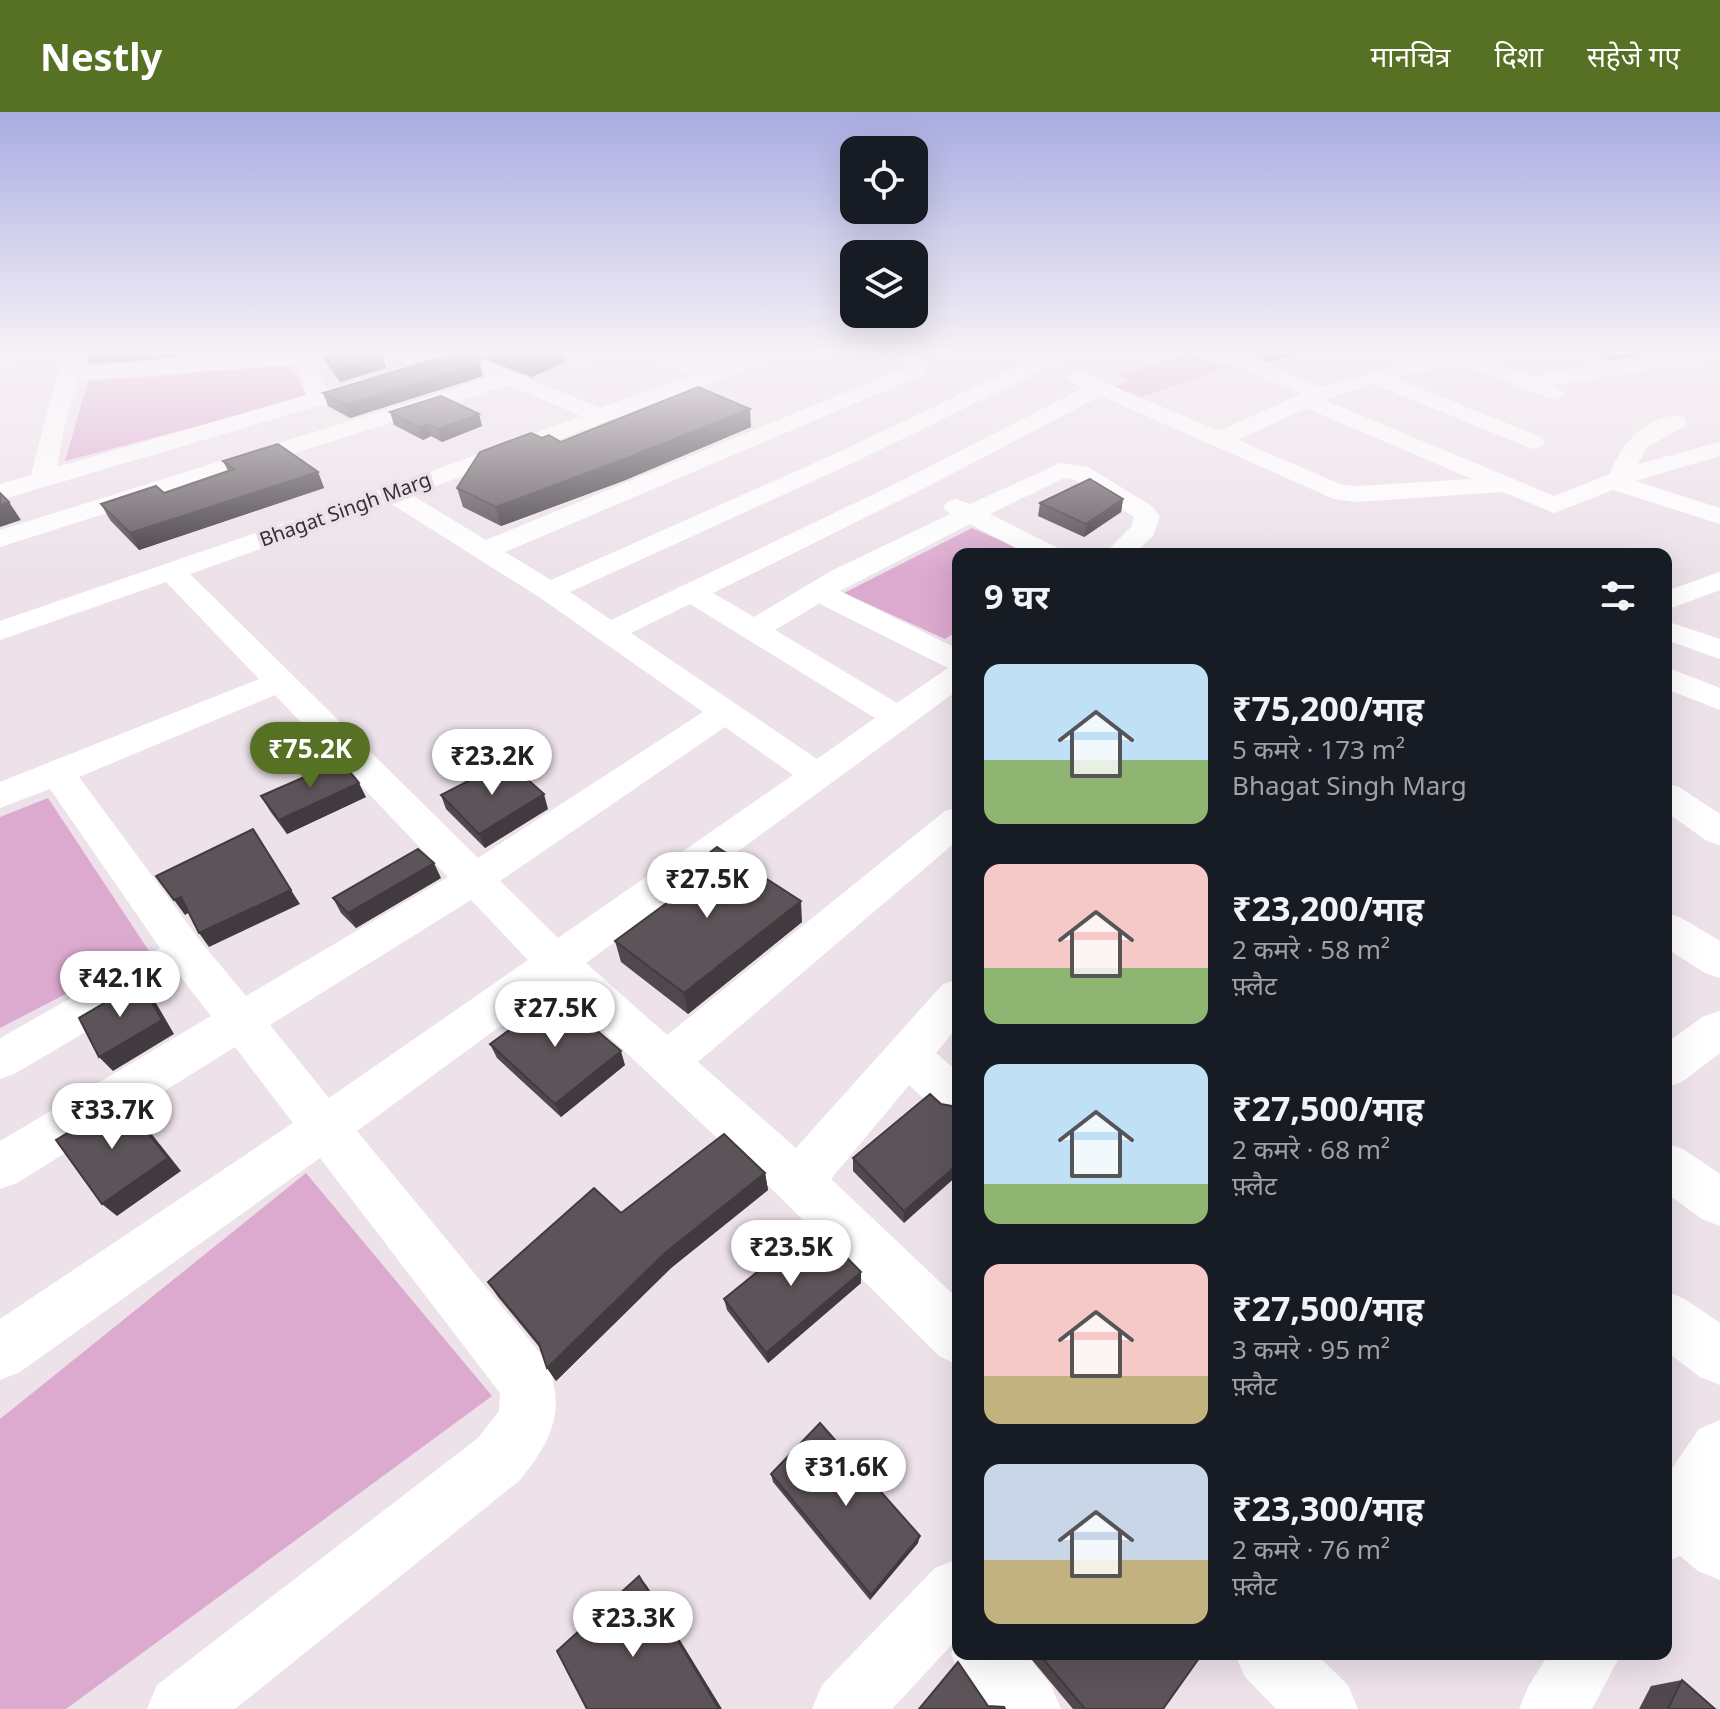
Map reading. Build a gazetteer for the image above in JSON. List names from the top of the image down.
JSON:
{
  "streets": {
    "street": ["Bhagat Singh Marg"]
  },
  "page": {
    "header": "Nestly",
    "nav": ["मानचित्र", "दिशा", "सहेजे गए"],
    "heading": "9 घर",
    "list": [
      {
        "name": "₹75,200/माह",
        "note": "5 कमरे · 173 m² · Bhagat Singh Marg"
      },
      {
        "name": "₹23,200/माह",
        "note": "2 कमरे · 58 m² · फ़्लैट"
      },
      {
        "name": "₹27,500/माह",
        "note": "2 कमरे · 68 m² · फ़्लैट"
      },
      {
        "name": "₹27,500/माह",
        "note": "3 कमरे · 95 m² · फ़्लैट"
      },
      {
        "name": "₹23,300/माह",
        "note": "2 कमरे · 76 m² · फ़्लैट"
      }
    ],
    "price": [
      "₹75.2K",
      "₹23.2K",
      "₹27.5K",
      "₹42.1K",
      "₹27.5K",
      "₹33.7K",
      "₹23.5K",
      "₹31.6K",
      "₹23.3K"
    ]
  }
}
